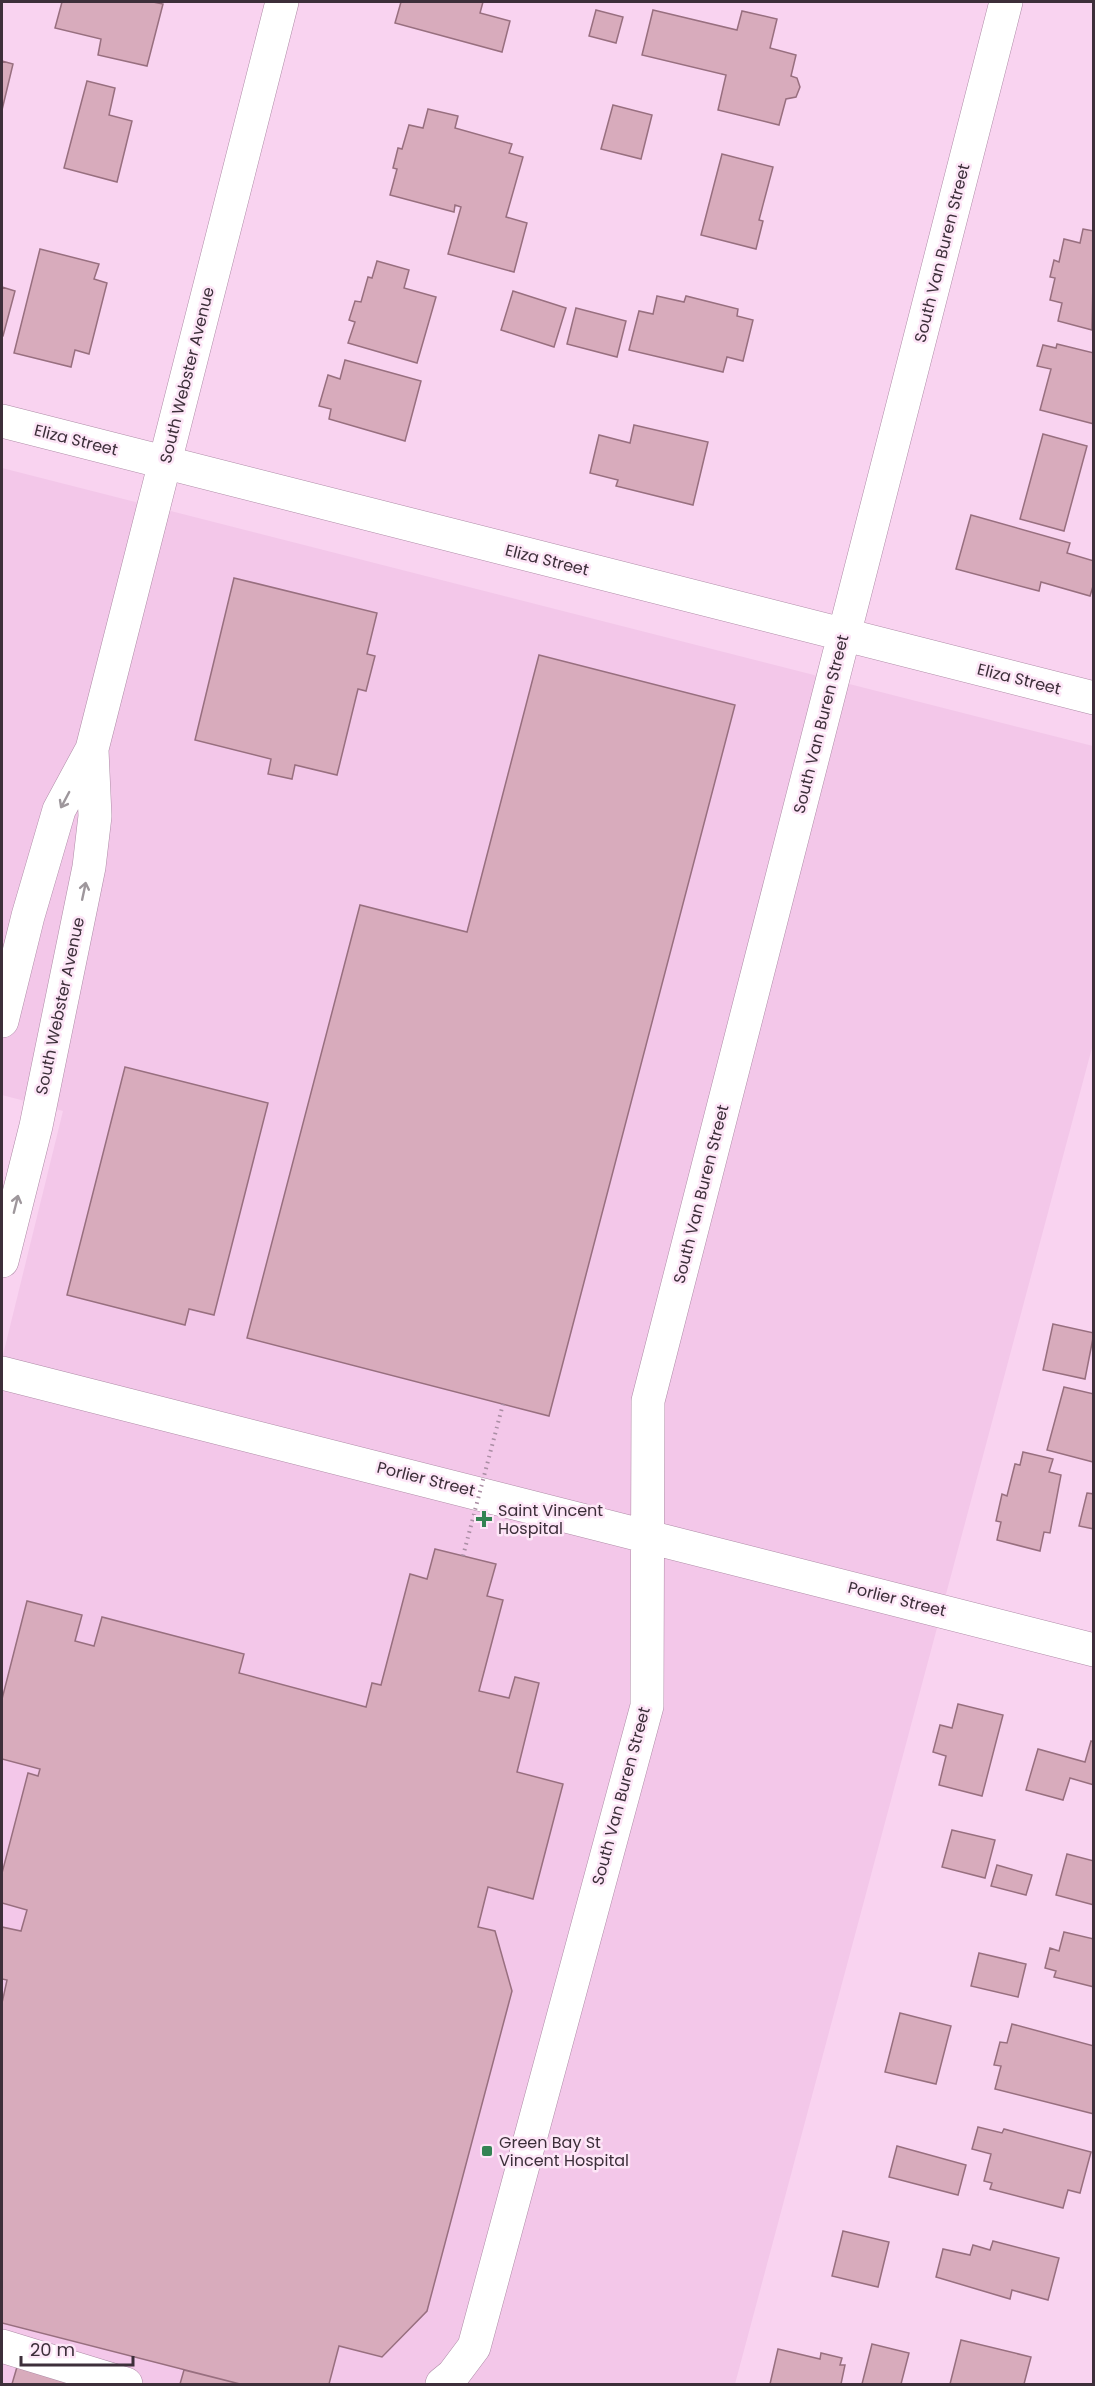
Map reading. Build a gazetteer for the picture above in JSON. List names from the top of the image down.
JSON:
{
  "streets": {
    "street": [
      "South Van Buren Street",
      "South Webster Avenue",
      "Eliza Street",
      "Porlier Street"
    ]
  },
  "crossings": [
    ["South Van Buren Street", "Eliza Street"],
    ["South Van Buren Street", "Porlier Street"],
    ["South Webster Avenue", "Eliza Street"]
  ],
  "places": {
    "health": ["Saint Vincent Hospital"],
    "transit": ["Green Bay St Vincent Hospital"]
  },
  "scale_bar": "20 m"
}
